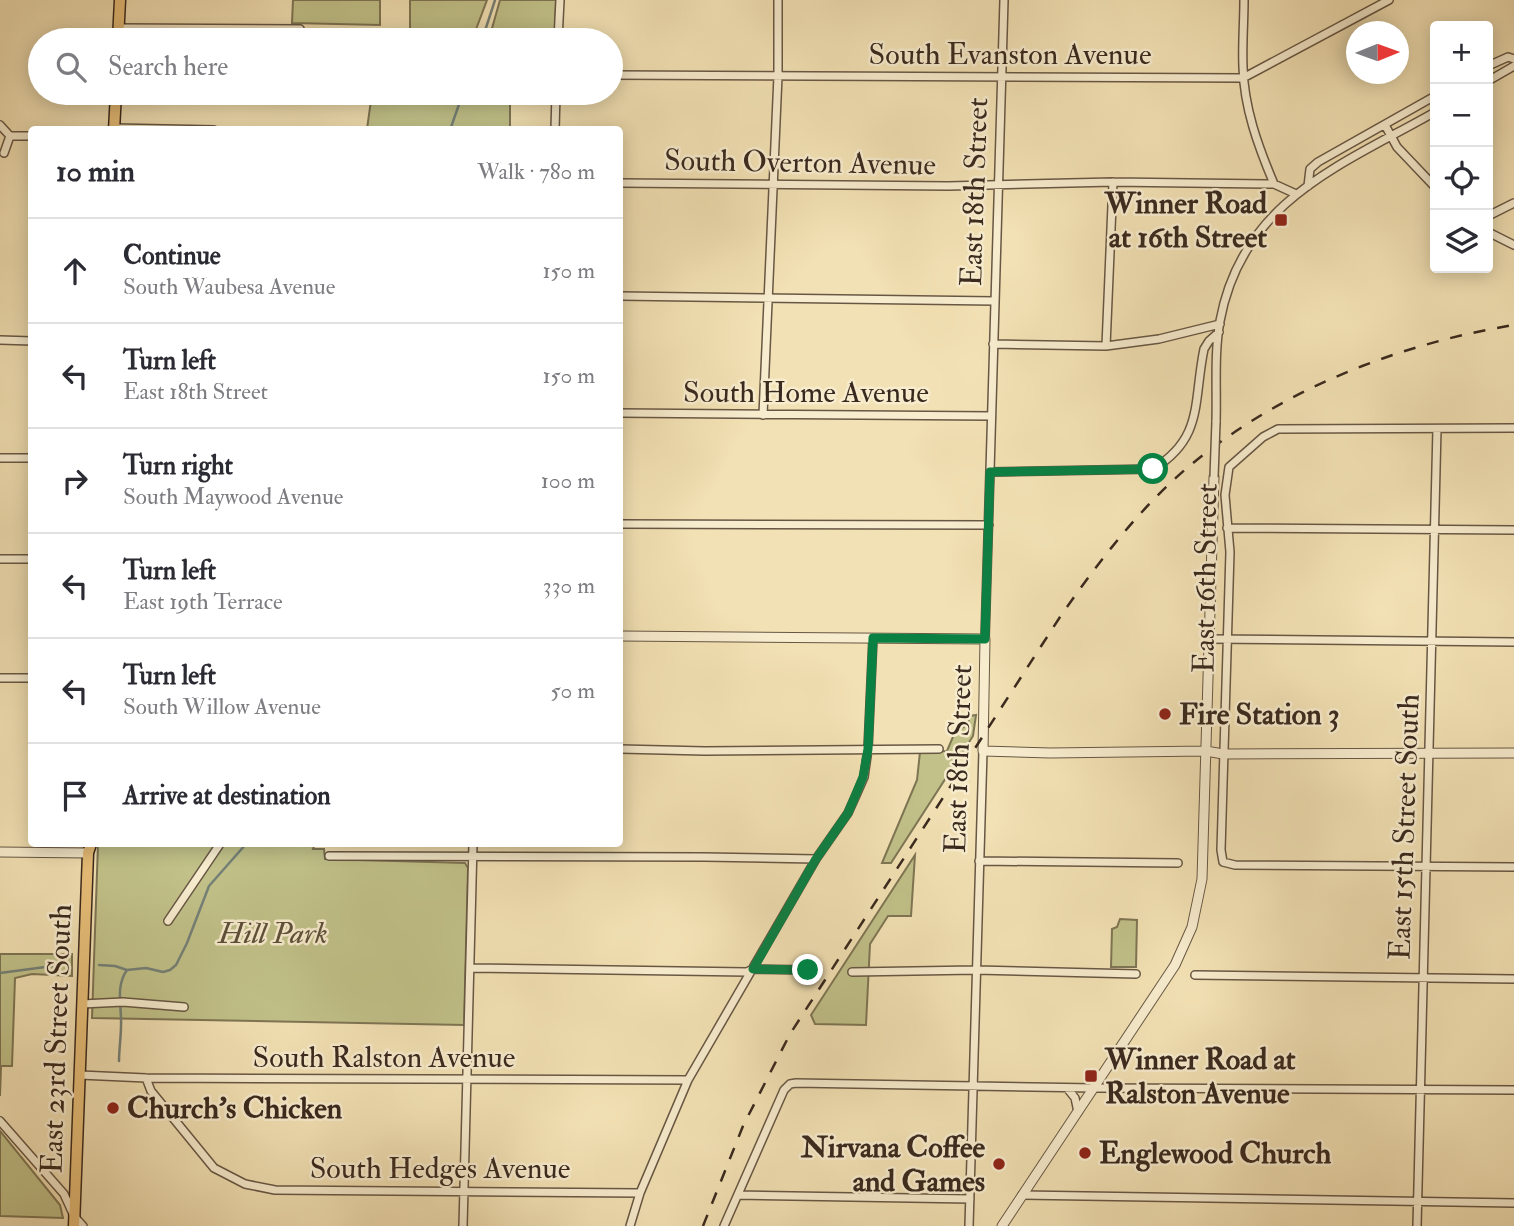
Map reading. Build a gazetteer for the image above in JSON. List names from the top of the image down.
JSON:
{
  "streets": {
    "main road": ["East 23rd Street South"],
    "street": [
      "South Evanston Avenue",
      "South Overton Avenue",
      "East 18th Street",
      "South Home Avenue",
      "East 16th Street",
      "East 15th Street South",
      "South Ralston Avenue",
      "South Hedges Avenue"
    ]
  },
  "crossings": [
    ["South Evanston Avenue", "East 18th Street"],
    ["South Overton Avenue", "East 18th Street"],
    ["East 18th Street", "South Home Avenue"],
    ["East 16th Street", "East 15th Street South"],
    ["East 23rd Street South", "South Ralston Avenue"],
    ["South Ralston Avenue", "South Hedges Avenue"]
  ],
  "parks": ["Hill Park"],
  "places": {
    "transit": ["Winner Road at 16th Street", "Winner Road at Ralston Avenue"],
    "other": [
      "Fire Station 3",
      "Church's Chicken",
      "Englewood Church",
      "Nirvana Coffee and Games"
    ]
  },
  "north": "right",
  "page": {
    "map_buttons": ["+", "−"],
    "search": "Search here",
    "heading": ["10 min", "Walk · 780 m"],
    "list": [
      ["Continue", "South Waubesa Avenue", "150 m"],
      ["Turn left", "East 18th Street", "150 m"],
      ["Turn right", "South Maywood Avenue", "100 m"],
      ["Turn left", "East 19th Terrace", "330 m"],
      ["Turn left", "South Willow Avenue", "50 m"],
      "Arrive at destination"
    ]
  }
}
